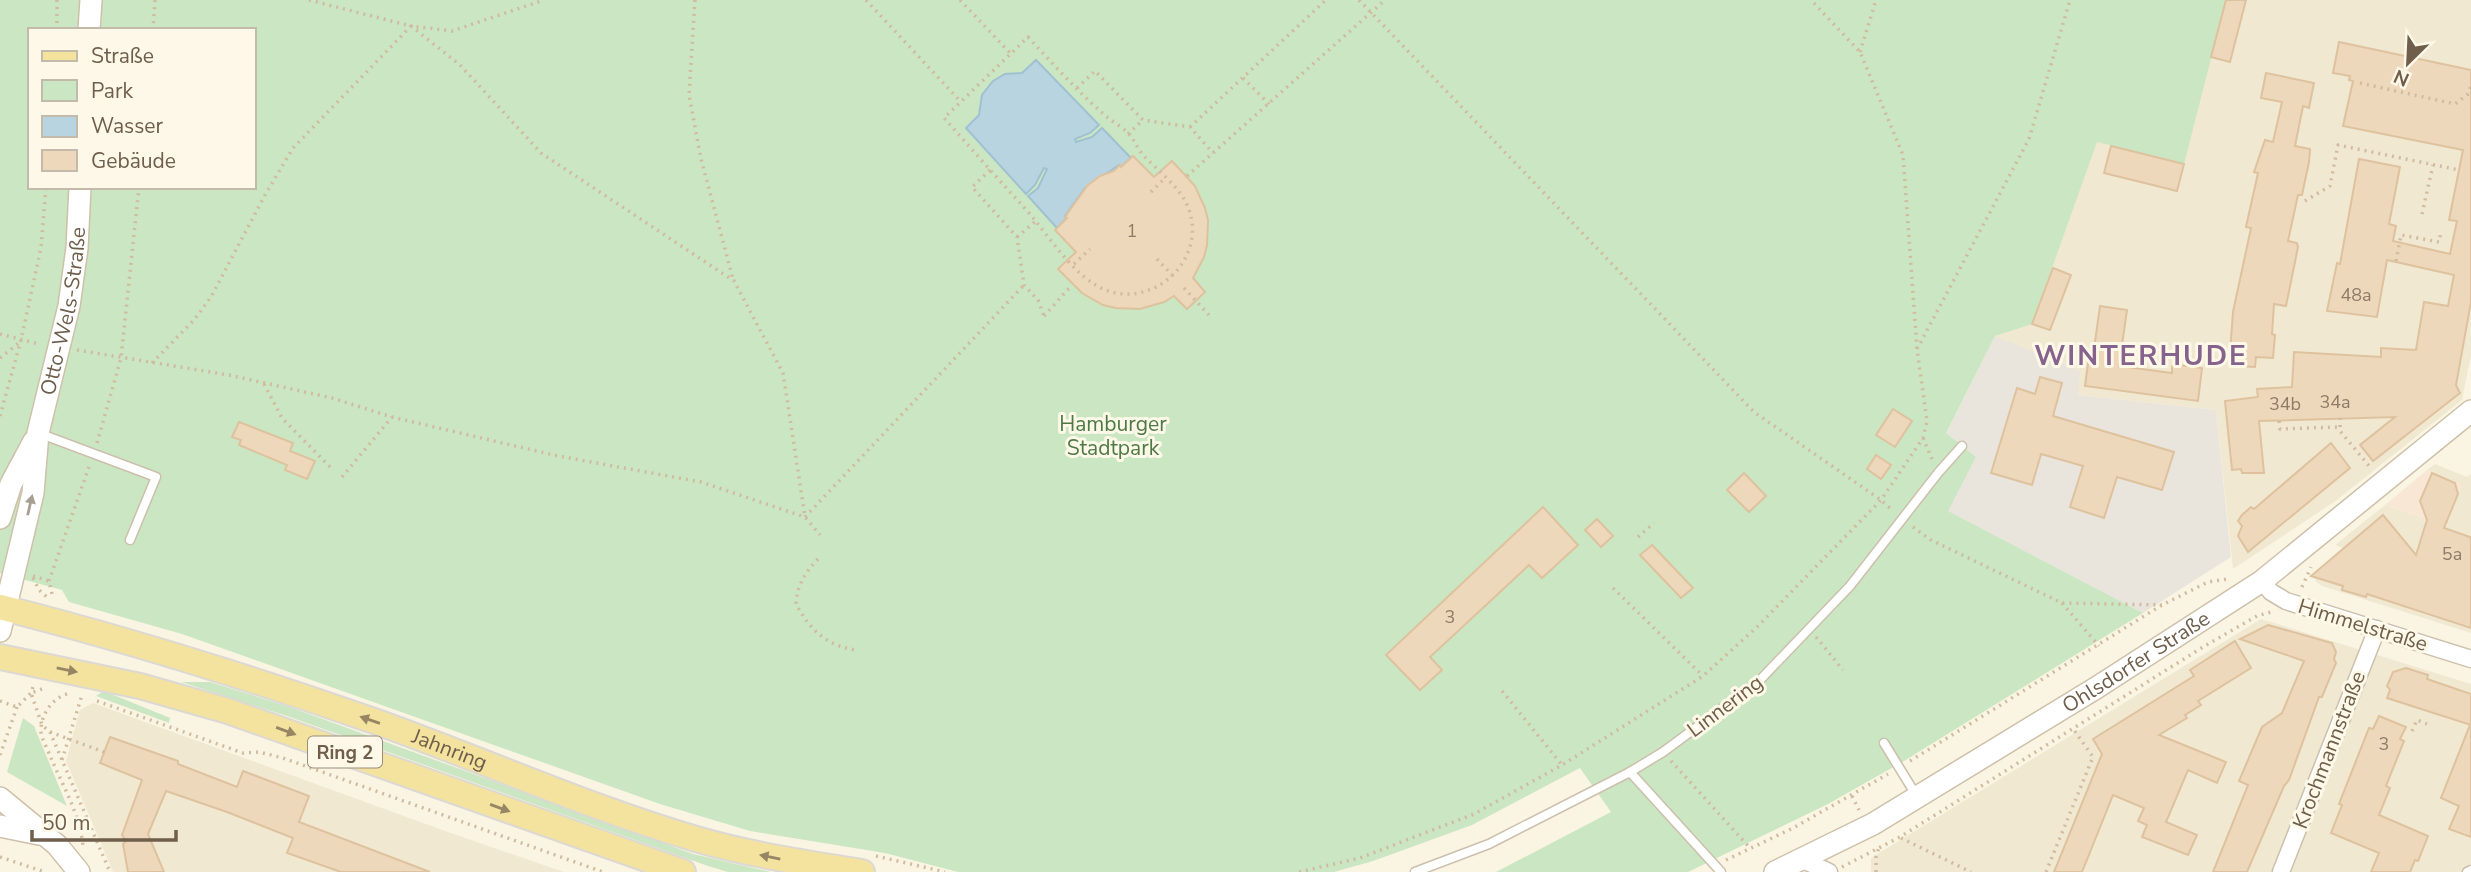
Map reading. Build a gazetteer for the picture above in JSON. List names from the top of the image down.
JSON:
{
  "streets": {
    "main road": ["Jahnring", "Ring 2"],
    "street": [
      "Otto-Wels-Straße",
      "Himmelstraße",
      "Ohlsdorfer Straße",
      "Krochmannstraße"
    ],
    "lane": ["Linnering"]
  },
  "crossings": [
    ["Otto-Wels-Straße", "Jahnring"],
    ["Himmelstraße", "Ohlsdorfer Straße"],
    ["Himmelstraße", "Krochmannstraße"]
  ],
  "districts": ["WINTERHUDE"],
  "parks": ["Hamburger Stadtpark"],
  "house_numbers": [
    "1",
    "48a",
    "34a",
    "34b",
    "5a",
    "3",
    "3"
  ],
  "legend": [
    "Straße",
    "Park",
    "Wasser",
    "Gebäude"
  ],
  "scale_bar": "50 m",
  "north": "bottom left"
}
